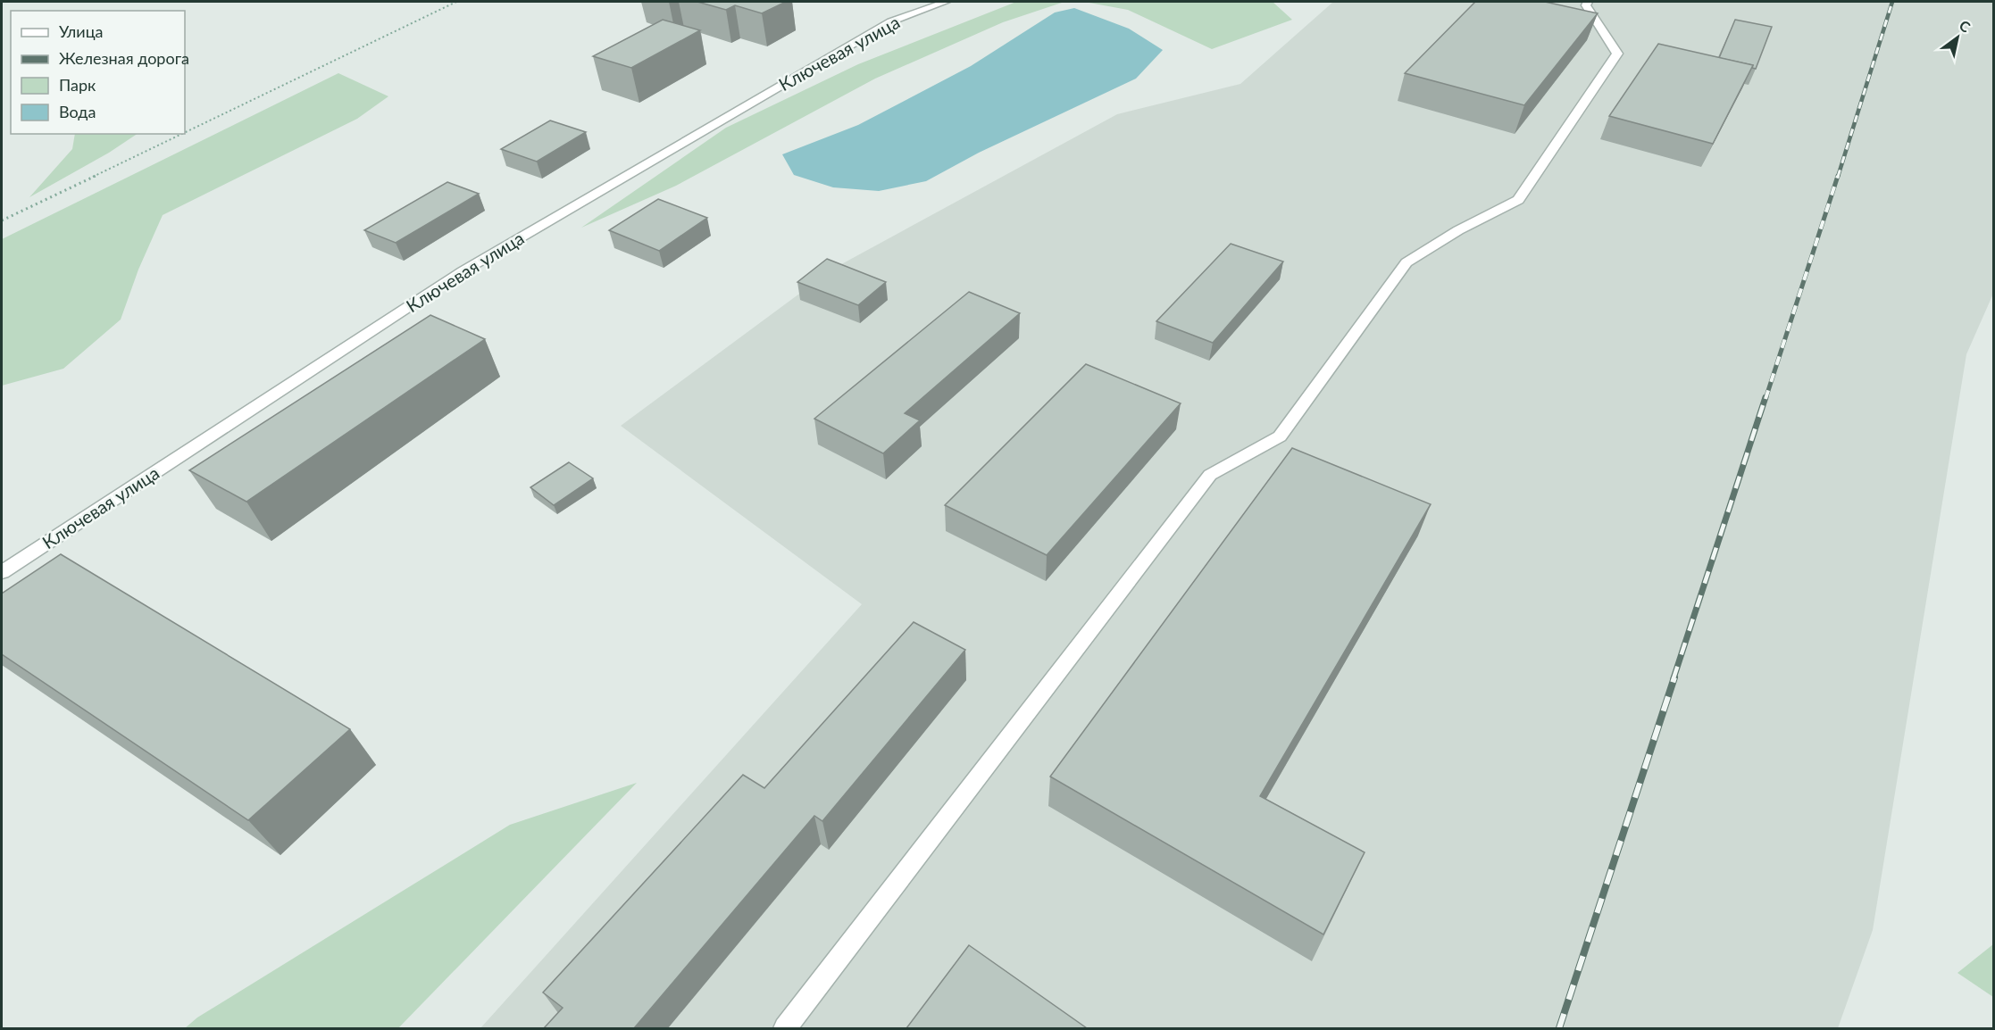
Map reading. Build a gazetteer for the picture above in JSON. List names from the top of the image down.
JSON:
{
  "streets": {
    "street": ["Ключевая улица"]
  },
  "legend": [
    "Улица",
    "Железная дорога",
    "Парк",
    "Вода"
  ],
  "north": "top right"
}
